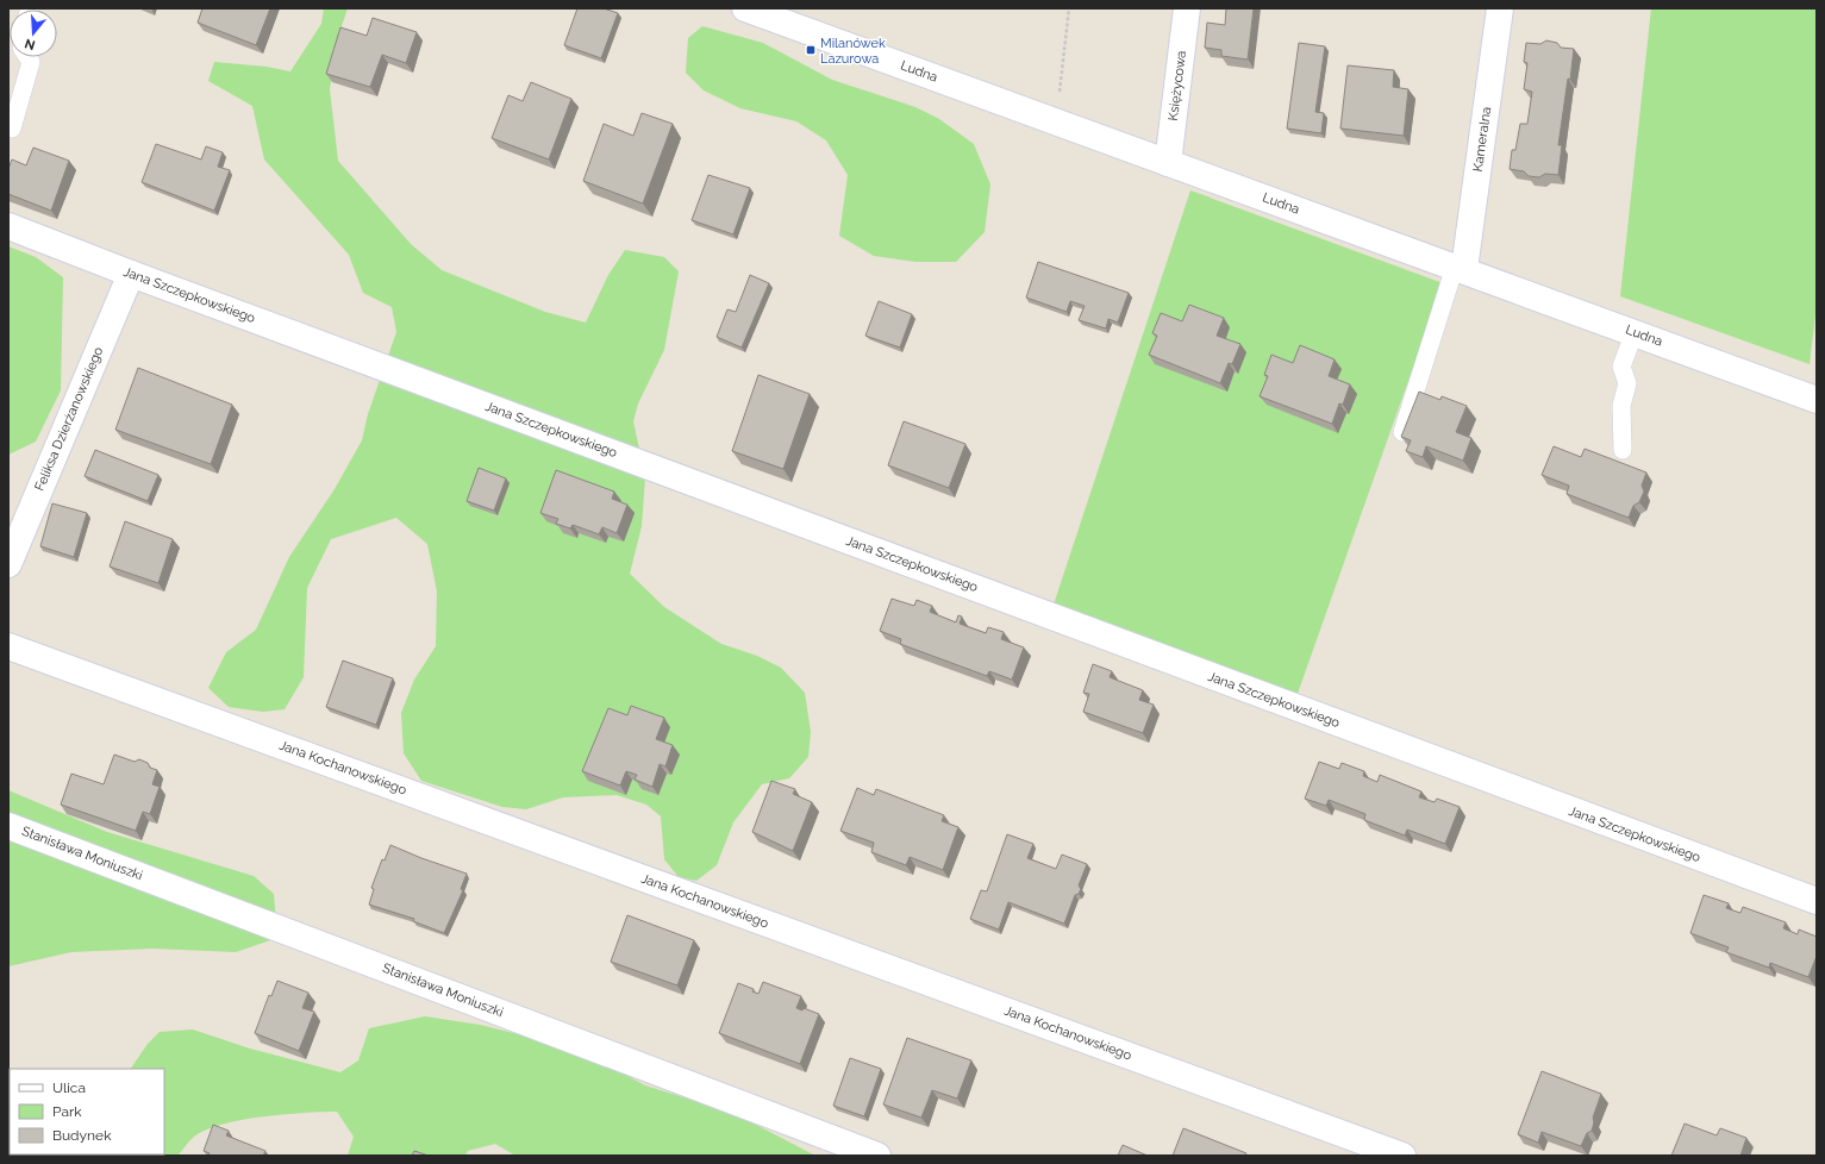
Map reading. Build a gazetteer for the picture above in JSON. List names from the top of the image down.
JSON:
{
  "streets": {
    "street": [
      "Ludna",
      "Księżycowa",
      "Kameralna",
      "Jana Szczepkowskiego",
      "Feliksa Dzierżanowskiego",
      "Jana Kochanowskiego",
      "Stanisława Moniuszki"
    ]
  },
  "crossings": [
    ["Ludna", "Księżycowa"],
    ["Ludna", "Kameralna"],
    ["Jana Szczepkowskiego", "Feliksa Dzierżanowskiego"]
  ],
  "places": {
    "transit": ["Milanówek Lazurowa"]
  },
  "legend": ["Ulica", "Park", "Budynek"],
  "north": "bottom"
}
